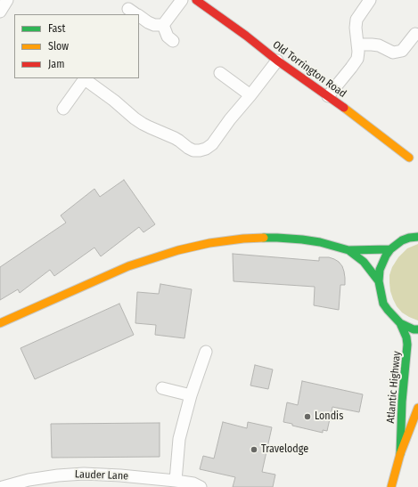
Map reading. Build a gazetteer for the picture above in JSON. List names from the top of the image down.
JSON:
{
  "streets": {
    "main road": ["Old Torrington Road", "Atlantic Highway"],
    "street": ["Lauder Lane"]
  },
  "places": ["Londis", "Travelodge"],
  "legend": ["Fast", "Slow", "Jam"]
}
